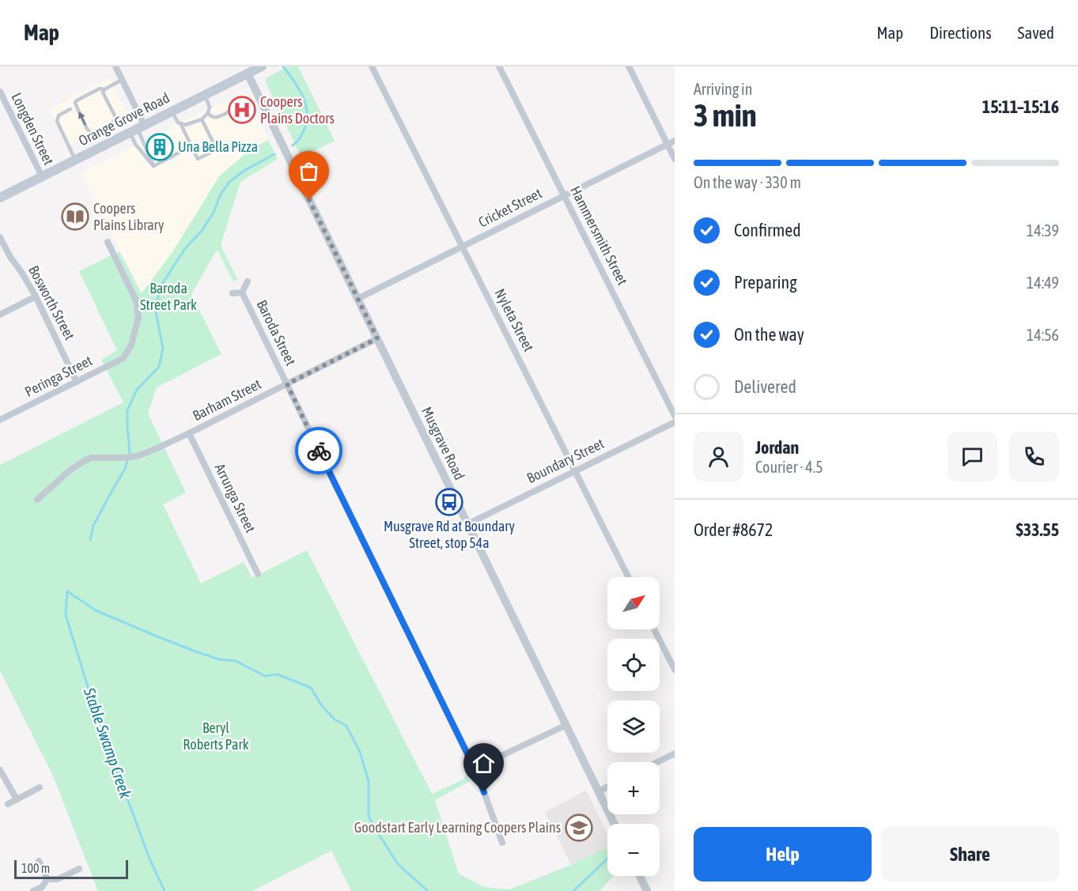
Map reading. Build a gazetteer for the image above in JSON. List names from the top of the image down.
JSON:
{
  "streets": {
    "main road": ["Orange Grove Road"],
    "street": [
      "Longden Street",
      "Cricket Street",
      "Hammersmith Street",
      "Bosworth Street",
      "Nyleta Street",
      "Baroda Street",
      "Peringa Street",
      "Barham Street",
      "Musgrave Road",
      "Boundary Street",
      "Arrunga Street"
    ]
  },
  "crossings": [
    ["Orange Grove Road", "Longden Street"],
    ["Orange Grove Road", "Musgrave Road"],
    ["Cricket Street", "Hammersmith Street"],
    ["Cricket Street", "Nyleta Street"],
    ["Cricket Street", "Musgrave Road"],
    ["Bosworth Street", "Peringa Street"],
    ["Nyleta Street", "Boundary Street"],
    ["Baroda Street", "Barham Street"],
    ["Barham Street", "Musgrave Road"],
    ["Barham Street", "Arrunga Street"],
    ["Musgrave Road", "Boundary Street"]
  ],
  "water": ["Stable Swamp Creek"],
  "parks": ["Baroda Street Park", "Beryl Roberts Park"],
  "places": {
    "hospital": ["Coopers Plains Doctors"],
    "building": ["Una Bella Pizza"],
    "library": ["Coopers Plains Library"],
    "bus stop": ["Musgrave Rd at Boundary Street, stop 54a"],
    "school or university": ["Goodstart Early Learning Coopers Plains"]
  },
  "scale_bar": "100 m",
  "north": "top right",
  "page": {
    "header": "Map",
    "nav": ["Map", "Directions", "Saved"],
    "heading": ["3 min", "Arriving in", "15:11–15:16"],
    "panel": [
      "Jordan",
      "Courier · 4.5",
      "Order #8672",
      "$33.55"
    ],
    "bar": "On the way · 330 m",
    "list": [
      ["Confirmed", "14:39"],
      ["Preparing", "14:49"],
      ["On the way", "14:56"],
      "Delivered"
    ],
    "map_buttons": ["+", "−"],
    "buttons": ["Help", "Share"],
    "scale": "100 m"
  }
}
